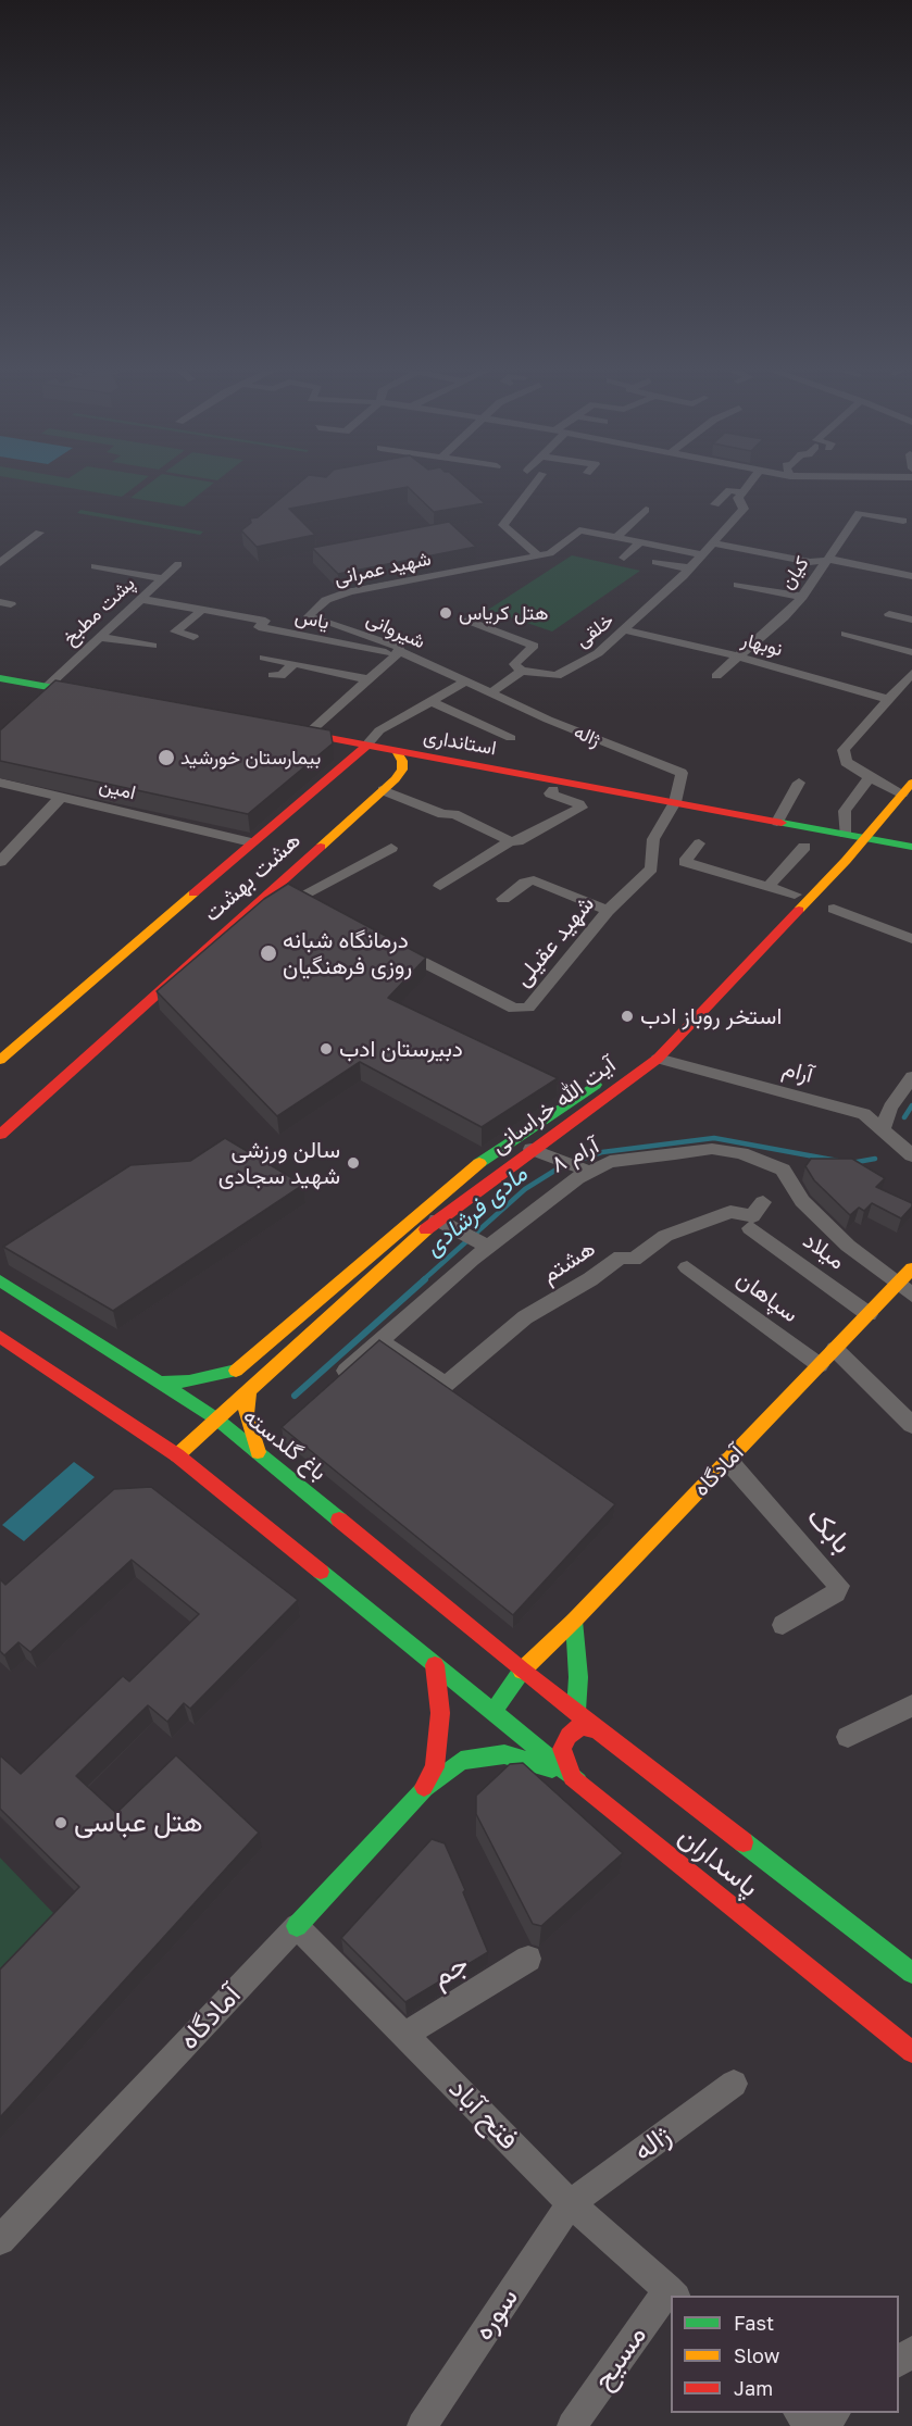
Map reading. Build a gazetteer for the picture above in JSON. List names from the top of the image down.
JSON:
{
  "streets": {
    "main road": [
      "استانداری",
      "هشت بهشت",
      "آیت الله خراسانی",
      "باغ گلدسته",
      "آمادگاه",
      "پاسداران"
    ],
    "street": [
      "شهید عمرانی",
      "کیان",
      "پشت مطبخ",
      "یاس",
      "شیروانی",
      "خلقی",
      "نوبهار",
      "ژاله",
      "امین",
      "شهید عقیلی",
      "آرام",
      "۸ آرام",
      "میلاد",
      "هشتم",
      "سپاهان",
      "بابک",
      "جم",
      "فتح آباد",
      "سوره",
      "مسیح"
    ]
  },
  "crossings": [
    ["شهید عمرانی", "شیروانی"],
    ["کیان", "نوبهار"],
    ["یاس", "شیروانی"],
    ["شیروانی", "ژاله"],
    ["خلقی", "نوبهار"],
    ["ژاله", "استانداری"],
    ["ژاله", "شهید عقیلی"],
    ["ژاله", "فتح آباد"],
    ["ژاله", "سوره"],
    ["استانداری", "هشت بهشت"],
    ["استانداری", "شهید عقیلی"],
    ["استانداری", "آیت الله خراسانی"],
    ["امین", "هشت بهشت"],
    ["آرام", "آیت الله خراسانی"],
    ["آیت الله خراسانی", "باغ گلدسته"],
    ["۸ آرام", "هشتم"],
    ["۸ آرام", "آمادگاه"],
    ["میلاد", "آمادگاه"],
    ["سپاهان", "آمادگاه"],
    ["باغ گلدسته", "آمادگاه"],
    ["باغ گلدسته", "پاسداران"],
    ["آمادگاه", "بابک"],
    ["آمادگاه", "پاسداران"],
    ["آمادگاه", "فتح آباد"],
    ["جم", "فتح آباد"],
    ["فتح آباد", "سوره"],
    ["فتح آباد", "مسیح"]
  ],
  "water": ["مادی فرشادی"],
  "places": [
    "هتل کریاس",
    "بیمارستان خورشید",
    "درمانگاه شبانه روزی فرهنگیان",
    "استخر روباز ادب",
    "دبیرستان ادب",
    "سالن ورزشی شهید سجادی",
    "هتل عباسی"
  ],
  "legend": ["Fast", "Slow", "Jam"]
}
